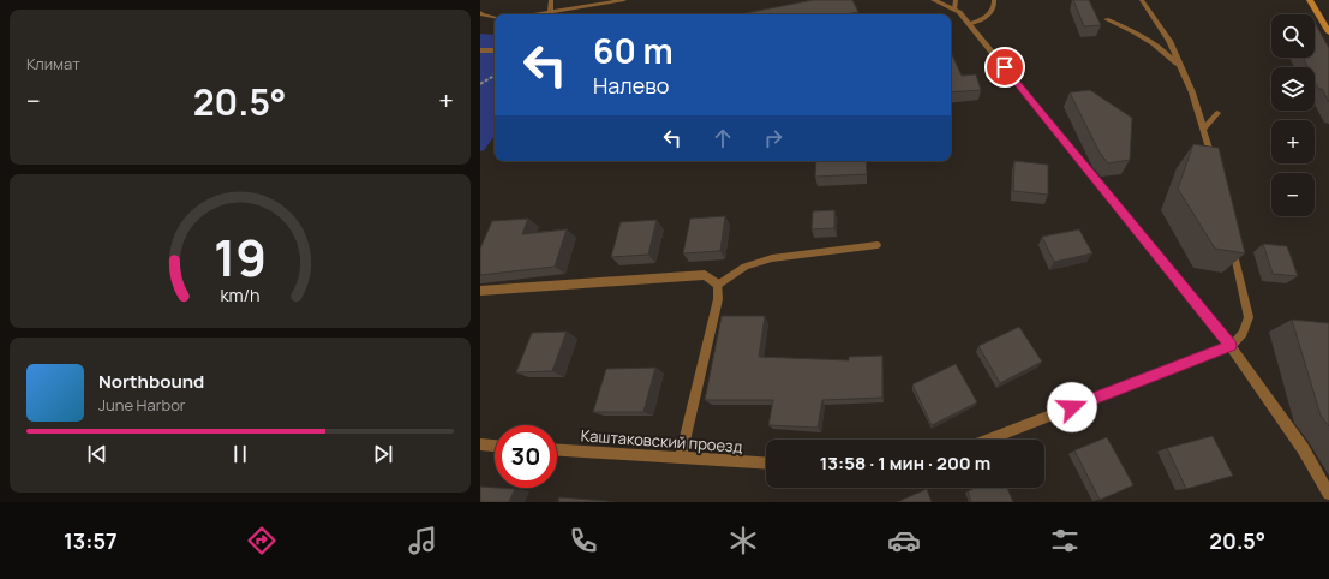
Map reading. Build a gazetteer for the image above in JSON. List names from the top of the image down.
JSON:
{
  "streets": {
    "street": ["Каштаковский проезд"]
  },
  "page": {
    "tile": "Климат",
    "map_buttons": ["+", "−"],
    "turn": ["60 m", "Налево"],
    "heat": ["−", "20.5°", "+"],
    "song": ["Northbound", "June Harbor"],
    "limit": "30",
    "trip": "13:58 · 1 мин · 200 m",
    "tabs": ["13:57", "20.5°"],
    "gauge": ["19", "km/h"]
  }
}
